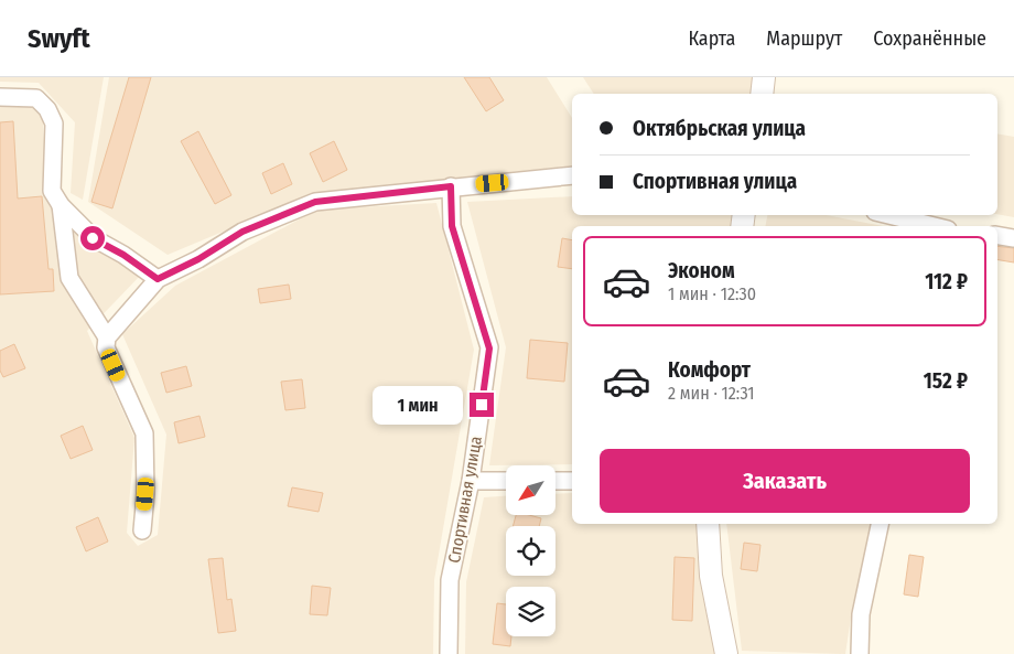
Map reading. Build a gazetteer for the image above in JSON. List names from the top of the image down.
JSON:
{
  "streets": {
    "street": ["Спортивная улица"]
  },
  "north": "bottom left",
  "page": {
    "header": "Swyft",
    "nav": ["Карта", "Маршрут", "Сохранённые"],
    "banner": ["Октябрьская улица", "Спортивная улица"],
    "list": [
      {
        "name": "Эконом",
        "note": "1 мин · 12:30",
        "value": "112 ₽"
      },
      {
        "name": "Комфорт",
        "note": "2 мин · 12:31",
        "value": "152 ₽"
      }
    ],
    "bubble": "1 мин",
    "buttons": "Заказать"
  }
}
